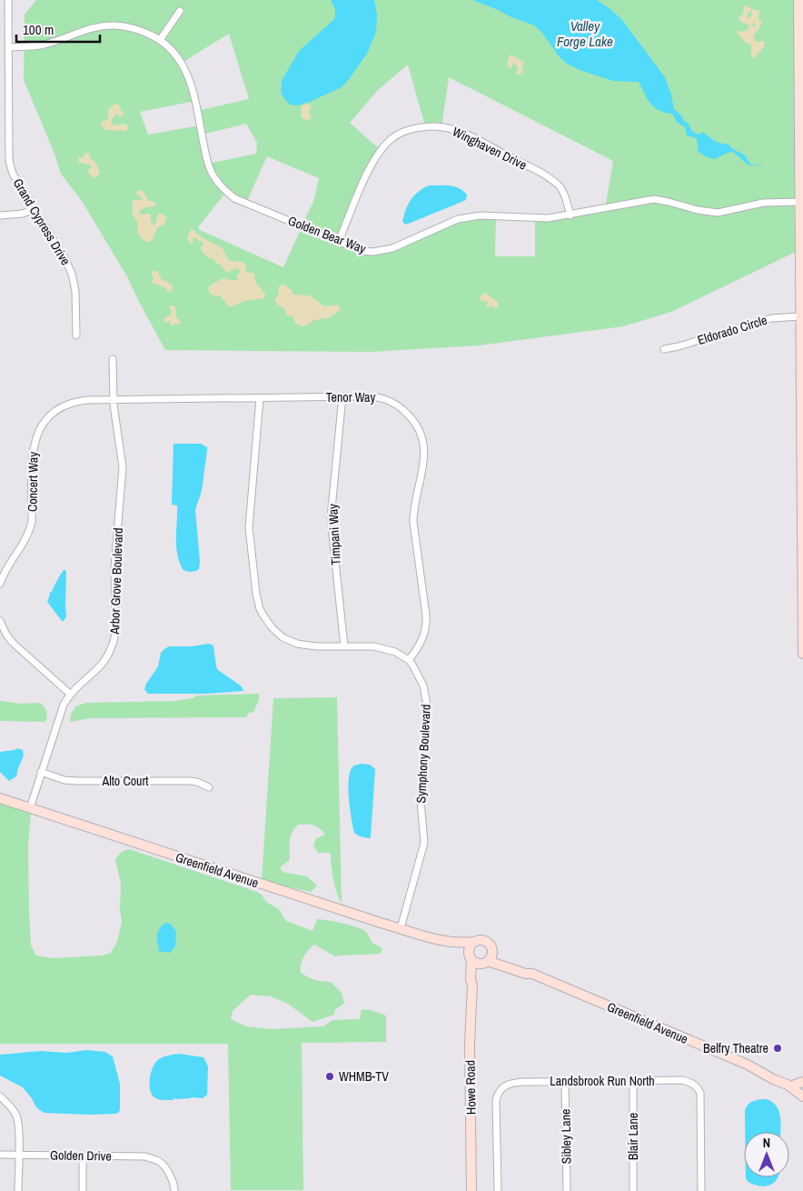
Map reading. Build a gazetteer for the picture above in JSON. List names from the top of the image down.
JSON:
{
  "streets": {
    "main road": ["Greenfield Avenue", "Howe Road"],
    "street": [
      "Winghaven Drive",
      "Grand Cypress Drive",
      "Golden Bear Way",
      "Eldorado Circle",
      "Tenor Way",
      "Concert Way",
      "Timpani Way",
      "Arbor Grove Boulevard",
      "Symphony Boulevard",
      "Alto Court",
      "Landsbrook Run North",
      "Sibley Lane",
      "Blair Lane",
      "Golden Drive"
    ]
  },
  "crossings": [
    ["Winghaven Drive", "Golden Bear Way"],
    ["Grand Cypress Drive", "Golden Bear Way"],
    ["Tenor Way", "Concert Way"],
    ["Tenor Way", "Timpani Way"],
    ["Tenor Way", "Arbor Grove Boulevard"],
    ["Tenor Way", "Symphony Boulevard"],
    ["Concert Way", "Arbor Grove Boulevard"],
    ["Timpani Way", "Symphony Boulevard"],
    ["Arbor Grove Boulevard", "Alto Court"],
    ["Arbor Grove Boulevard", "Greenfield Avenue"],
    ["Symphony Boulevard", "Greenfield Avenue"],
    ["Greenfield Avenue", "Howe Road"],
    ["Landsbrook Run North", "Sibley Lane"],
    ["Landsbrook Run North", "Blair Lane"]
  ],
  "water": ["Valley Forge Lake"],
  "places": ["Belfry Theatre", "WHMB-TV"],
  "scale_bar": "100 m",
  "north": "top"
}
